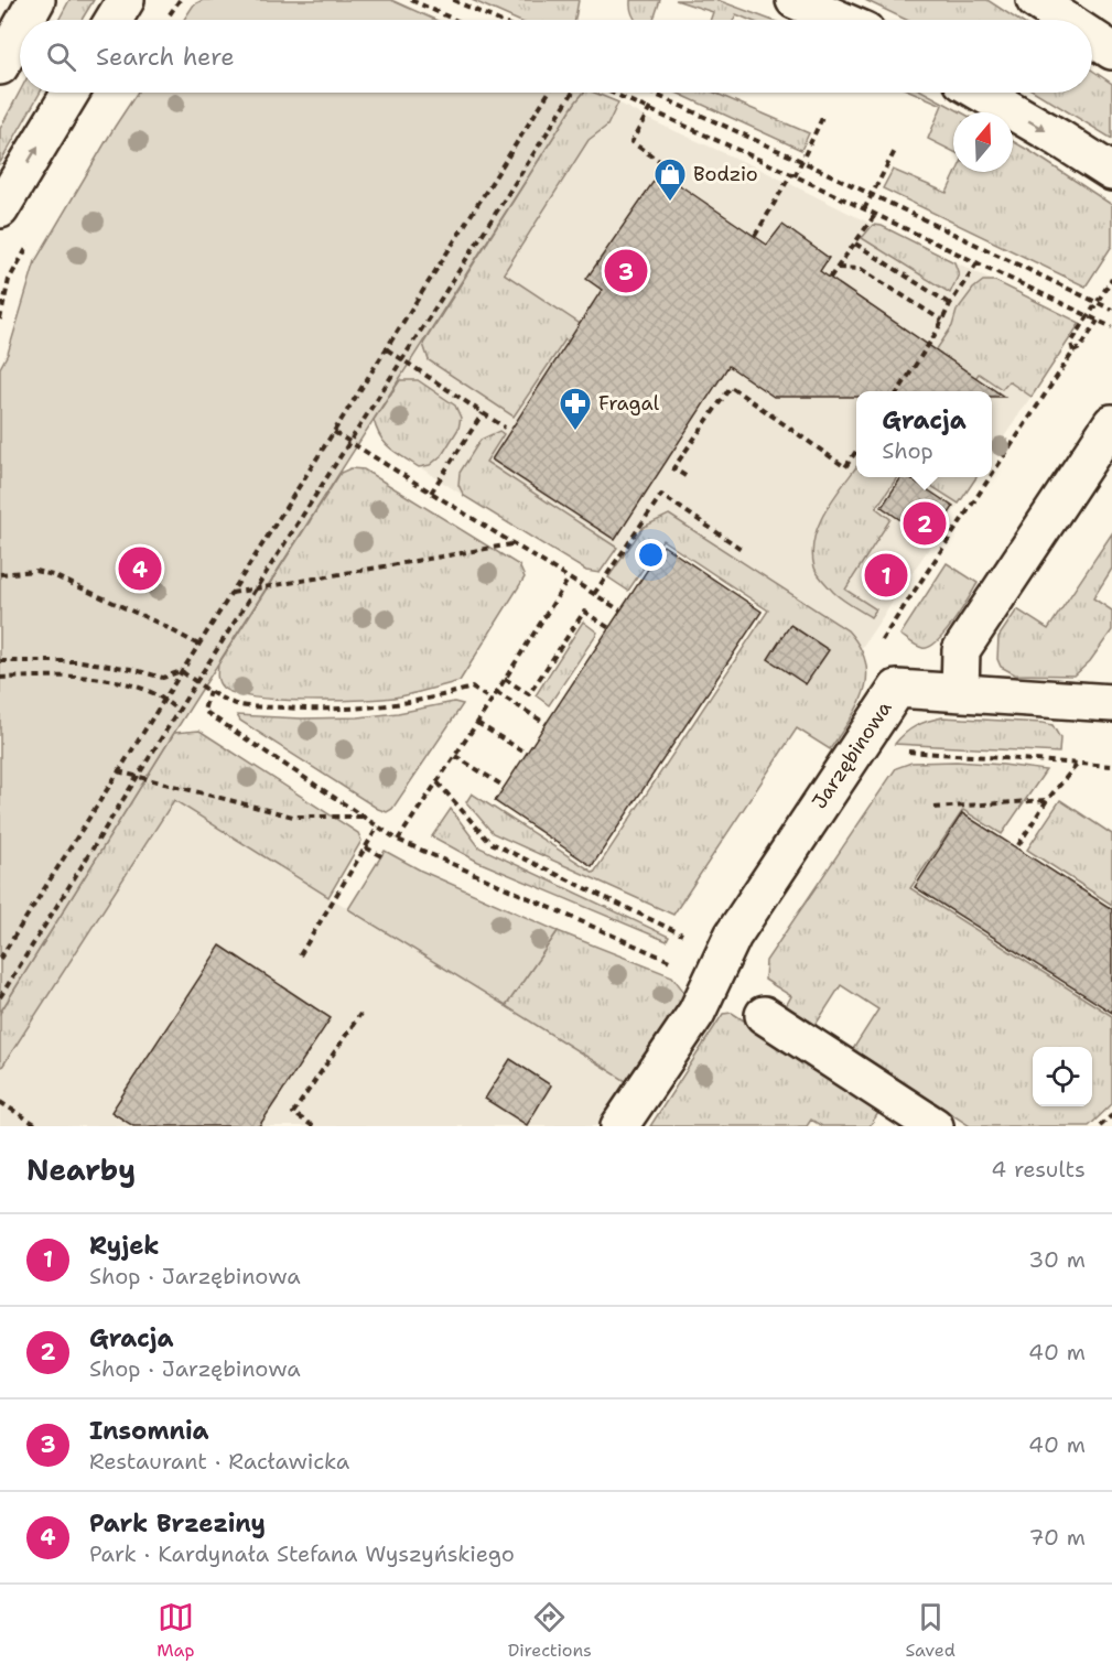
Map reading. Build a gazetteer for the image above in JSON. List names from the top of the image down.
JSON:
{
  "streets": {
    "street": ["Jarzębinowa"]
  },
  "places": {
    "shop": ["Bodzio"],
    "pharmacy": ["Fragal"]
  },
  "north": "top",
  "page": {
    "search": "Search here",
    "pins": [
      "3",
      "2",
      "4",
      "1"
    ],
    "popup": ["Gracja", "Shop"],
    "heading": ["Nearby", "4 results"],
    "list": [
      {
        "mark": "1",
        "name": "Ryjek",
        "note": "Shop · Jarzębinowa",
        "value": "30 m"
      },
      {
        "mark": "2",
        "name": "Gracja",
        "note": "Shop · Jarzębinowa",
        "value": "40 m"
      },
      {
        "mark": "3",
        "name": "Insomnia",
        "note": "Restaurant · Racławicka",
        "value": "40 m"
      },
      {
        "mark": "4",
        "name": "Park Brzeziny",
        "note": "Park · Kardynała Stefana Wyszyńskiego",
        "value": "70 m"
      }
    ],
    "nav": ["Map", "Directions", "Saved"]
  }
}
